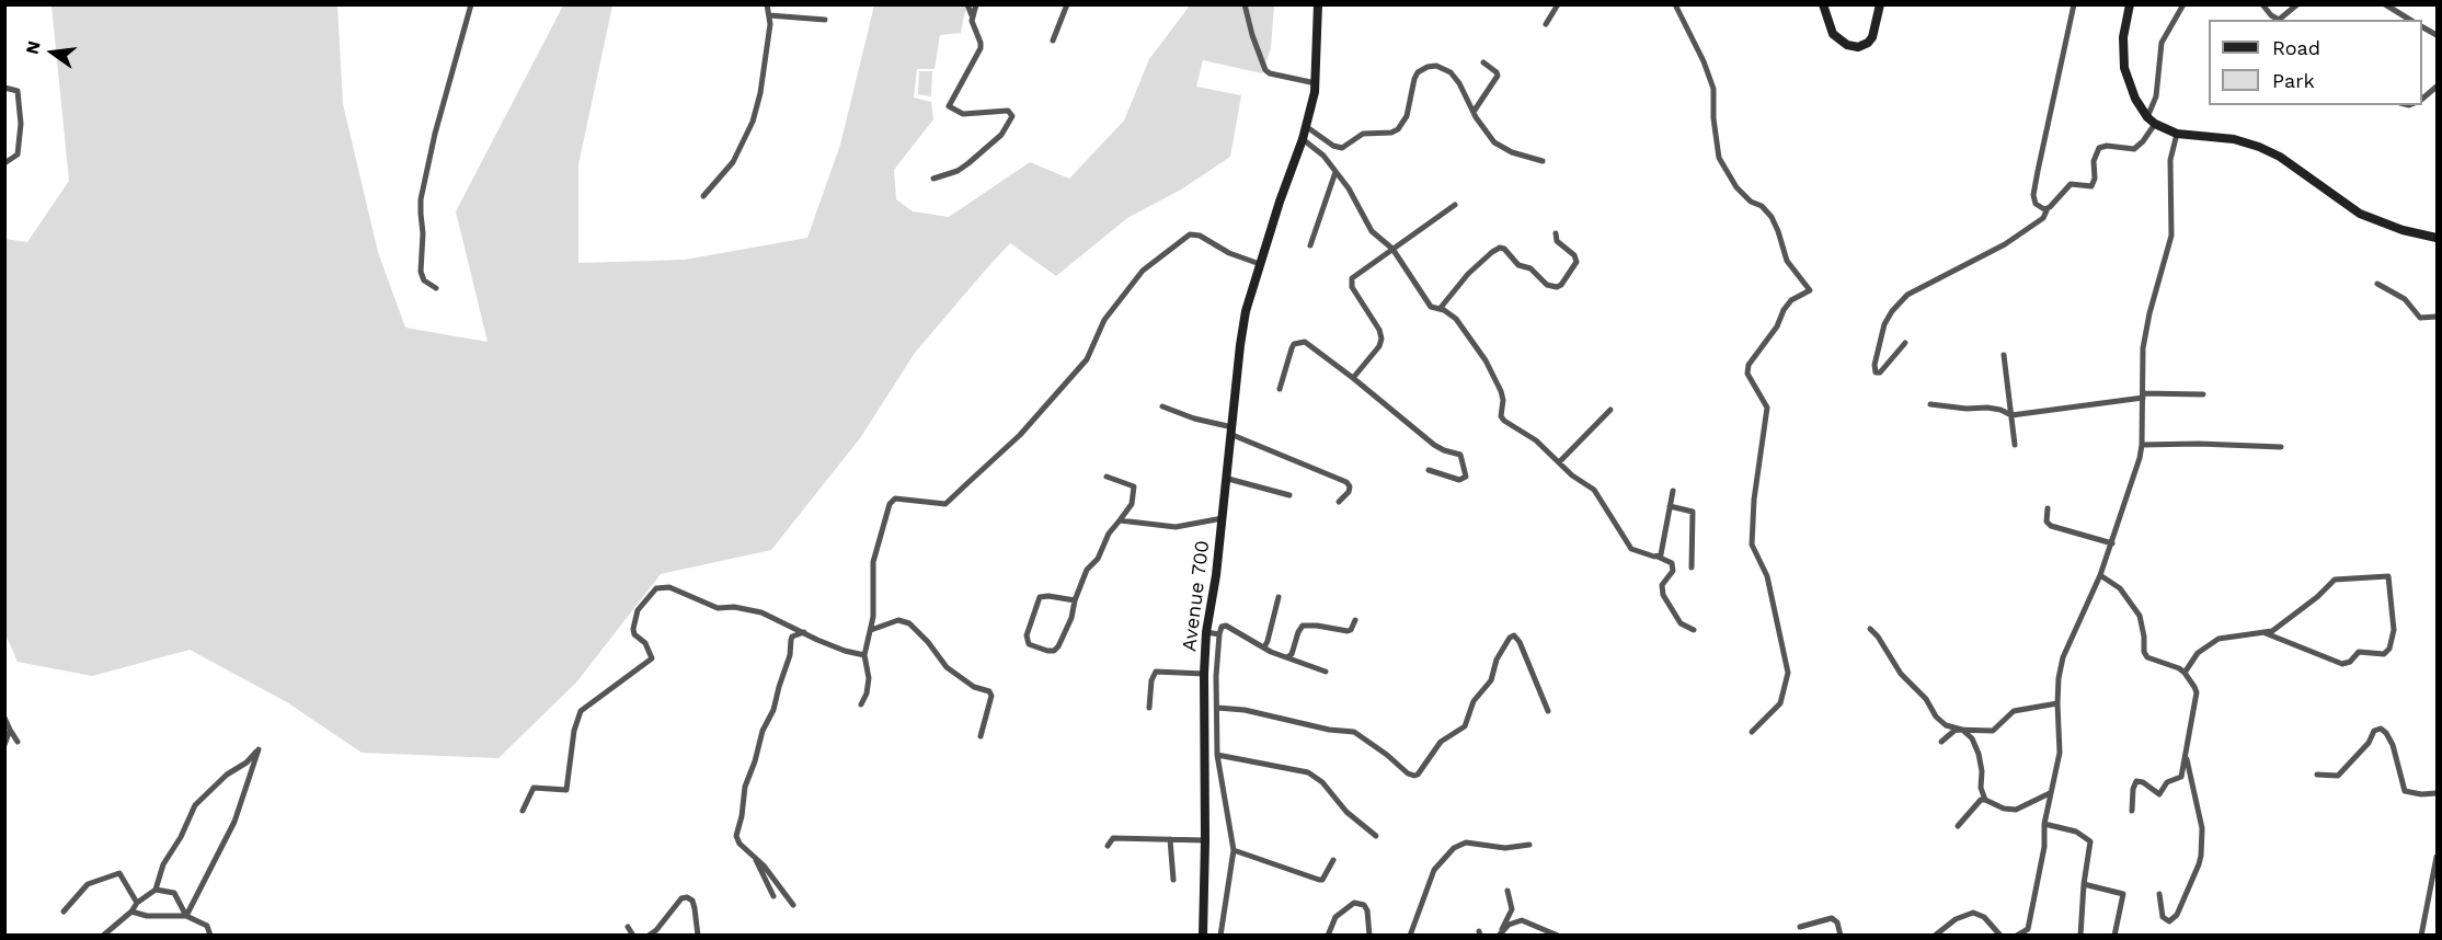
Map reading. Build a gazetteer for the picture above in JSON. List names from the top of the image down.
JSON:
{
  "streets": {
    "main road": ["Avenue 700"]
  },
  "legend": ["Road", "Park"],
  "north": "left"
}
